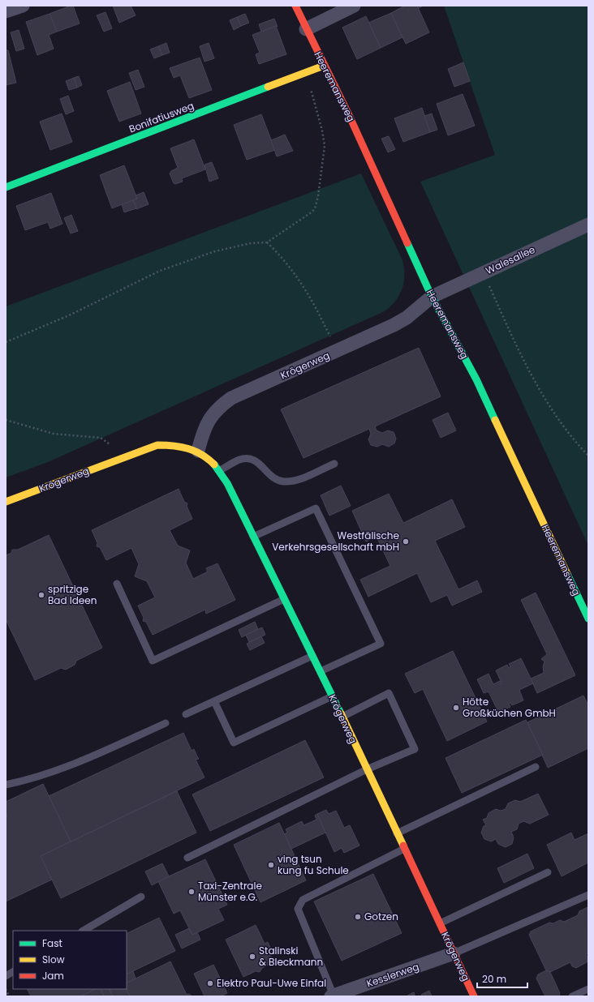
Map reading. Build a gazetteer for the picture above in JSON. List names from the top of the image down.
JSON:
{
  "streets": {
    "street": [
      "Heeremansweg",
      "Bonifatiusweg",
      "Walesallee",
      "Krögerweg",
      "Kesslerweg"
    ]
  },
  "crossings": [
    ["Heeremansweg", "Bonifatiusweg"],
    ["Heeremansweg", "Walesallee"],
    ["Heeremansweg", "Krögerweg"],
    ["Walesallee", "Krögerweg"],
    ["Krögerweg", "Kesslerweg"]
  ],
  "places": [
    "Westfälische Verkehrsgesellschaft mbH",
    "spritzige Bad Ideen",
    "Hötte Großküchen GmbH",
    "ving tsun kung fu Schule",
    "Taxi-Zentrale Münster e.G.",
    "Gotzen",
    "Stalinski & Bleckmann",
    "Elektro Paul-Uwe Einfal"
  ],
  "legend": ["Fast", "Slow", "Jam"],
  "scale_bar": "20 m"
}
